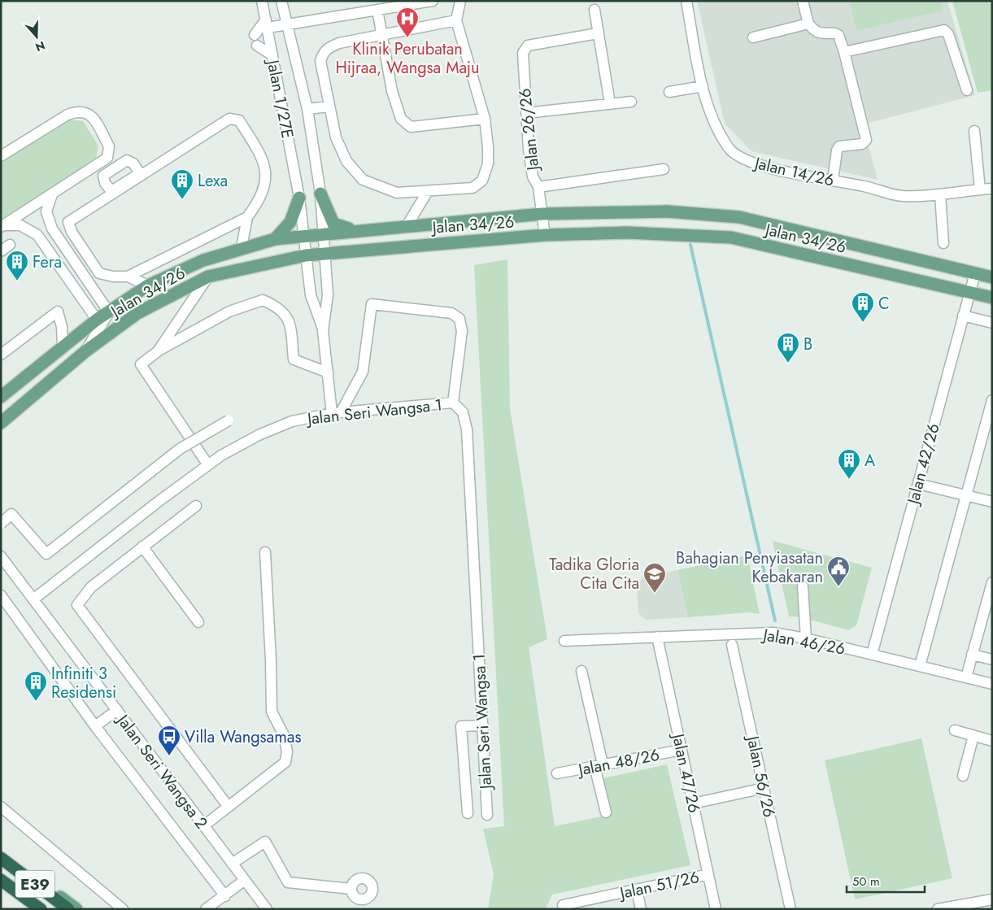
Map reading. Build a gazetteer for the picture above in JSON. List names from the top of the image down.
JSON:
{
  "streets": {
    "highway": ["E39"],
    "main road": ["Jalan 34/26"],
    "street": [
      "Jalan 1/27E",
      "Jalan 26/26",
      "Jalan 14/26",
      "Jalan Seri Wangsa 1",
      "Jalan 42/26",
      "Jalan 46/26",
      "Jalan 48/26",
      "Jalan Seri Wangsa 2",
      "Jalan 47/26",
      "Jalan 56/26",
      "Jalan 51/26"
    ]
  },
  "crossings": [
    ["Jalan 26/26", "Jalan 34/26"],
    ["Jalan 34/26", "Jalan 42/26"],
    ["Jalan Seri Wangsa 1", "Jalan Seri Wangsa 2"],
    ["Jalan 42/26", "Jalan 46/26"],
    ["Jalan 46/26", "Jalan 47/26"],
    ["Jalan 48/26", "Jalan 47/26"],
    ["Jalan 47/26", "Jalan 51/26"]
  ],
  "places": {
    "hospital": ["Klinik Perubatan Hijraa, Wangsa Maju"],
    "building": [
      "Lexa",
      "Fera",
      "C",
      "B",
      "A",
      "Infiniti 3 Residensi"
    ],
    "public building": ["Bahagian Penyiasatan Kebakaran"],
    "school or university": ["Tadika Gloria Cita Cita"],
    "bus stop": ["Villa Wangsamas"]
  },
  "scale_bar": "50 m",
  "north": "bottom"
}
